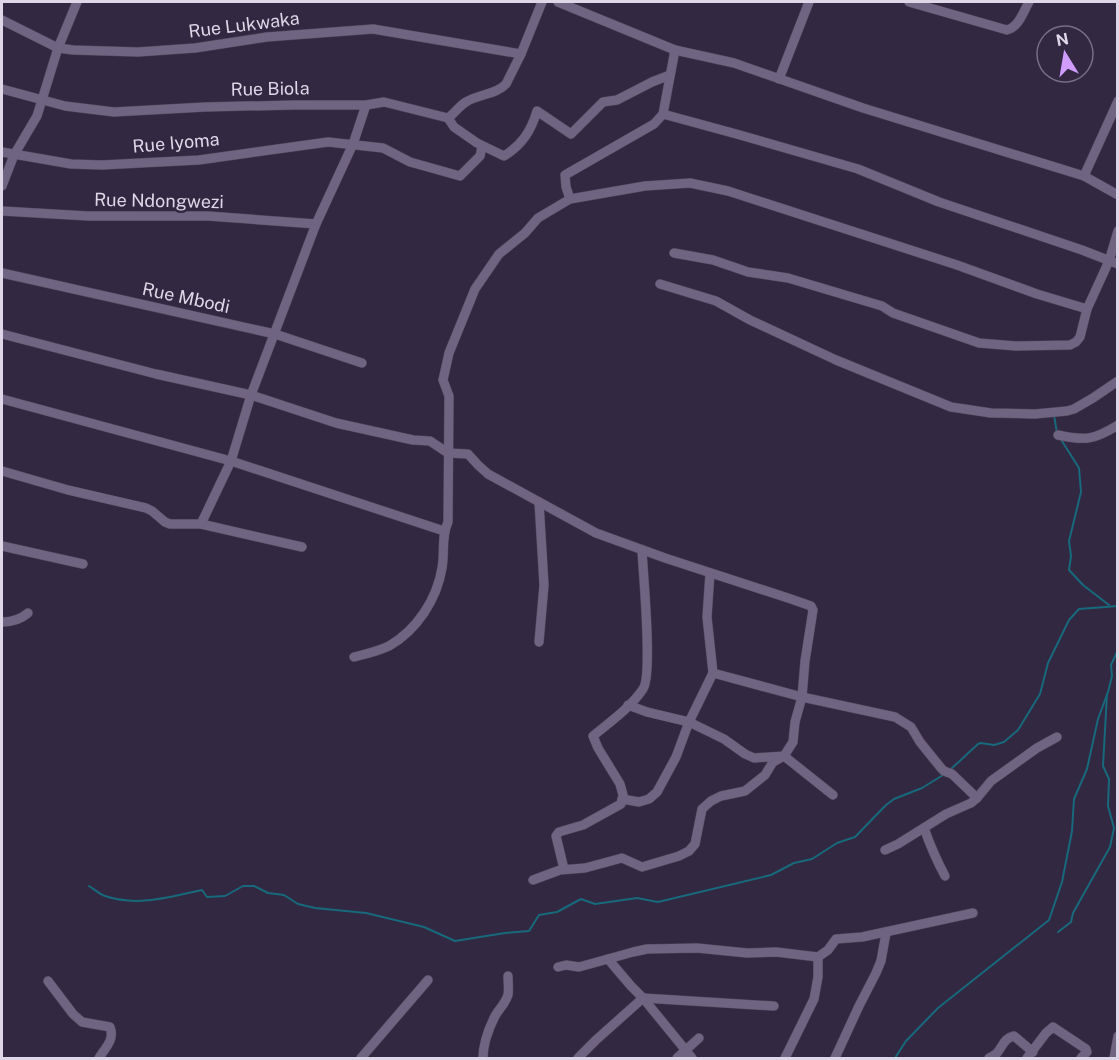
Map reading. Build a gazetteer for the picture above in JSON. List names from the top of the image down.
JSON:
{
  "streets": {
    "street": [
      "Rue Lukwaka",
      "Rue Biola",
      "Rue Iyoma",
      "Rue Ndongwezi",
      "Rue Mbodi"
    ]
  },
  "north": "top"
}
